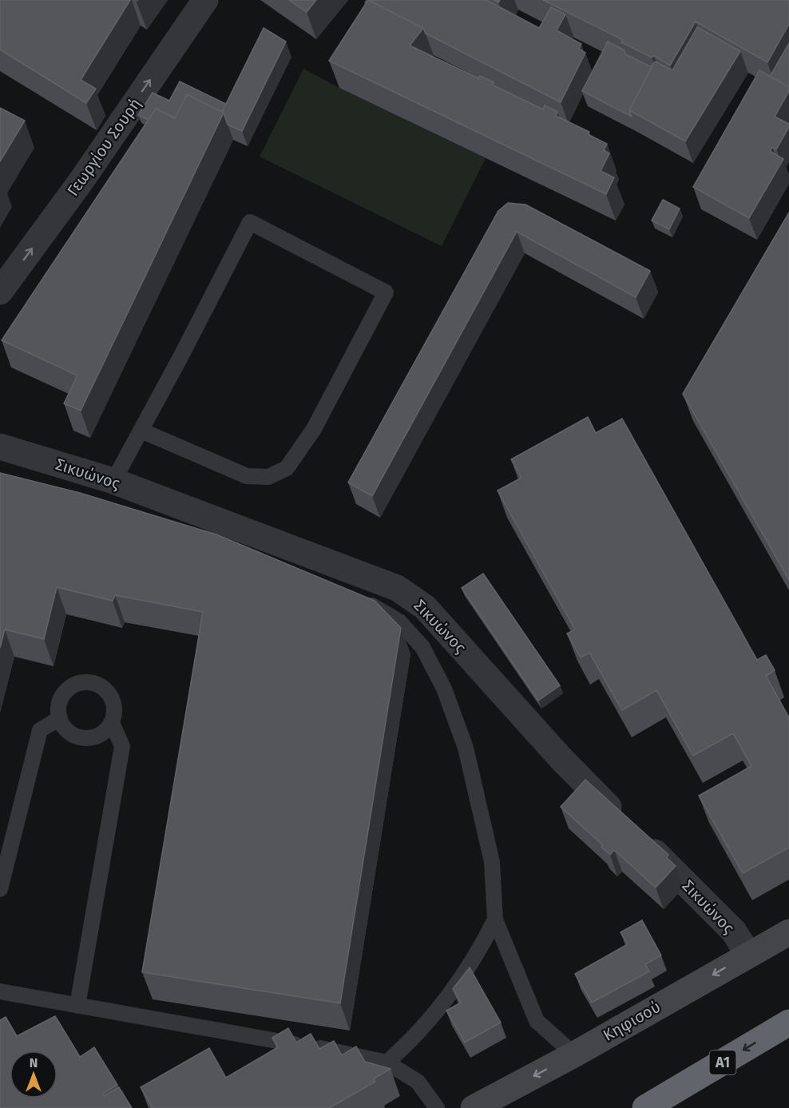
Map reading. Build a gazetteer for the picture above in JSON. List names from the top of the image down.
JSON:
{
  "streets": {
    "highway": ["Α1"],
    "main road": ["Κηφισού"],
    "street": ["Γεωργίου Σουρή", "Σικυώνος"]
  },
  "crossings": [
    ["Σικυώνος", "Κηφισού"]
  ],
  "one_way": ["Γεωργίου Σουρή", "Κηφισού"],
  "north": "top"
}
